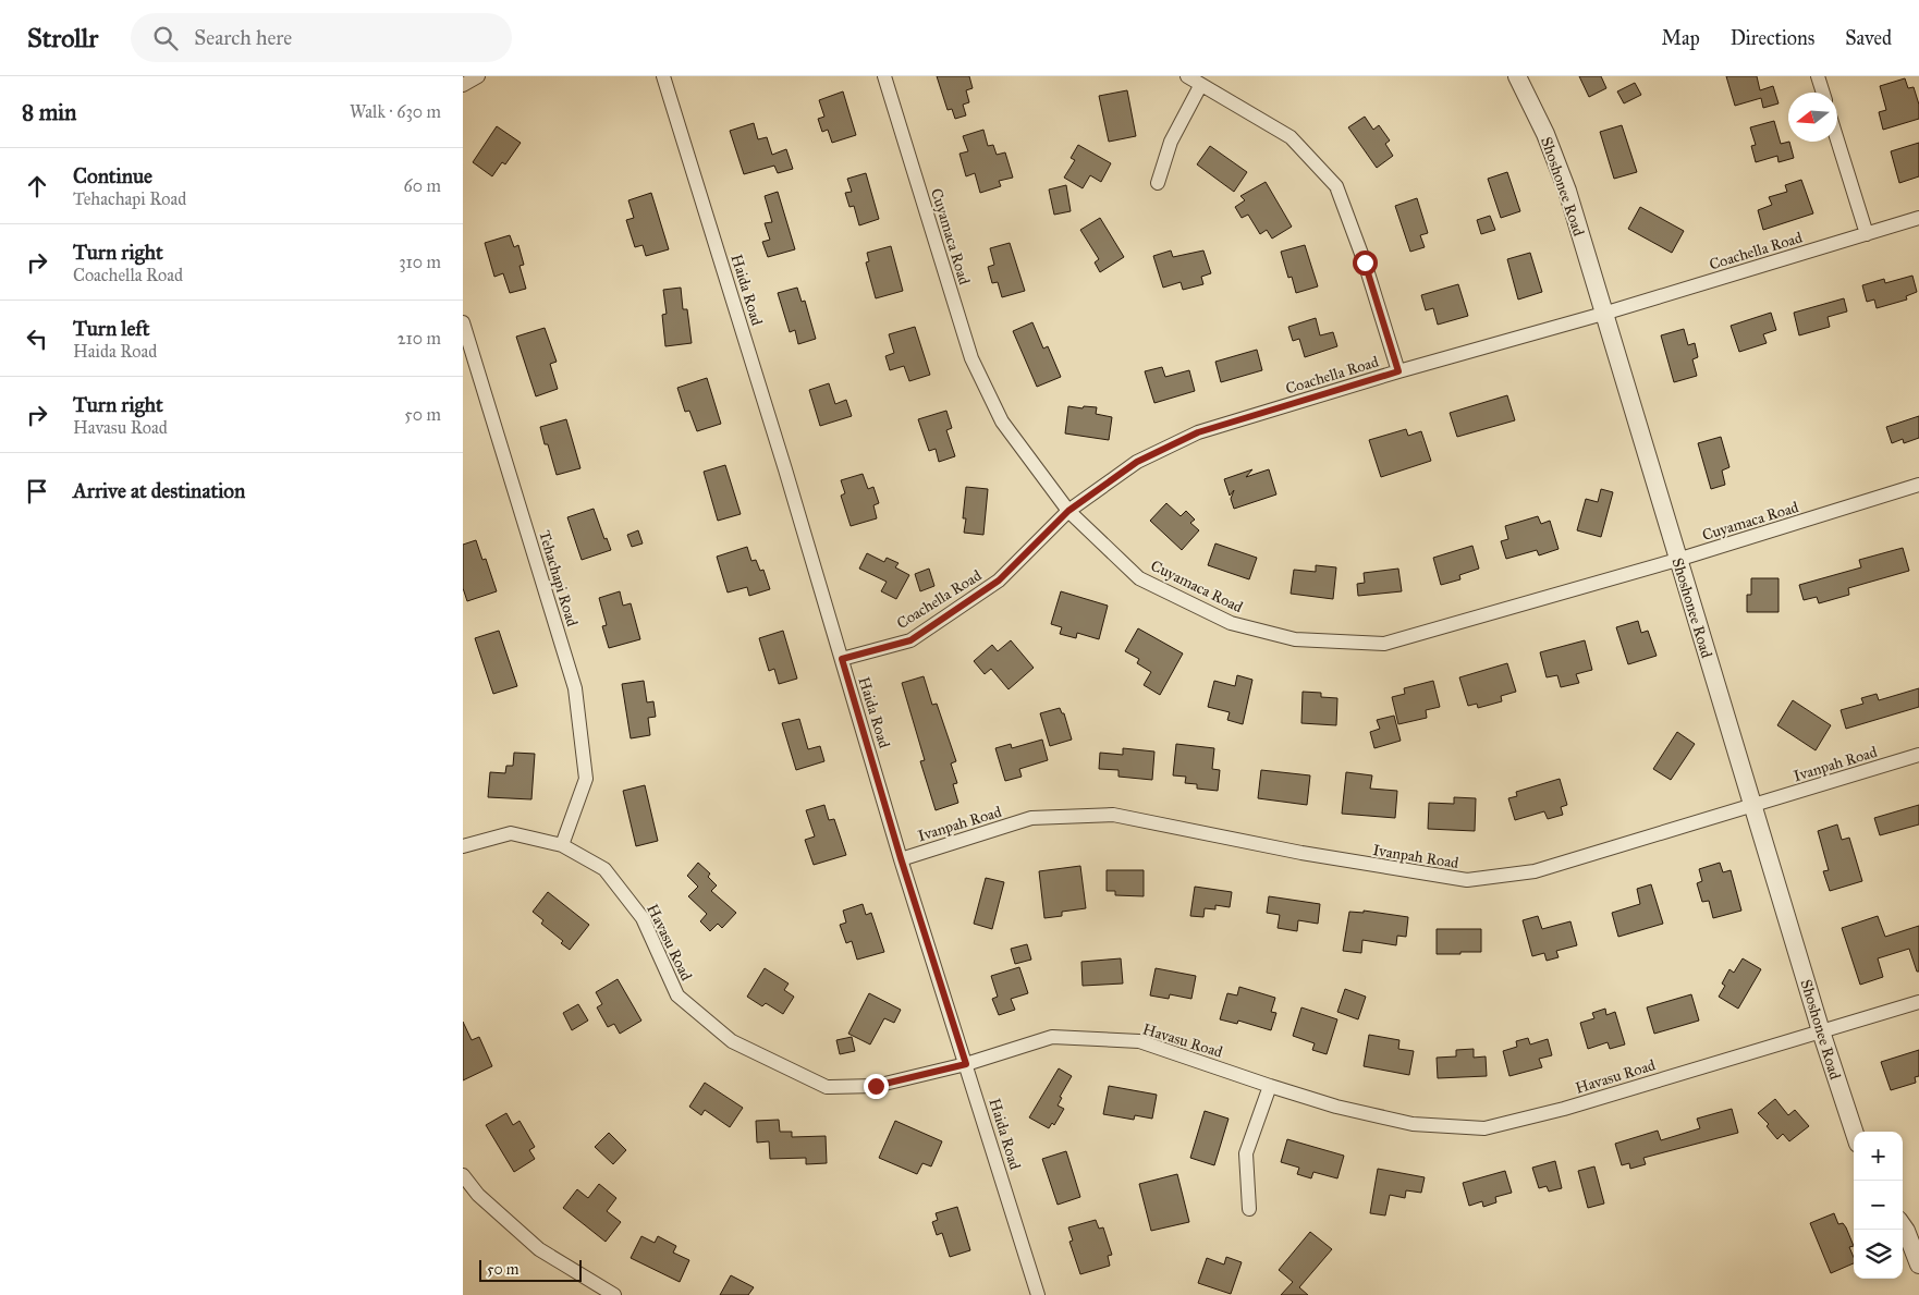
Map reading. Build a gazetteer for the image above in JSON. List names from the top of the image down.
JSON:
{
  "streets": {
    "street": [
      "Shoshonee Road",
      "Cuyamaca Road",
      "Coachella Road",
      "Haida Road",
      "Tehachapi Road",
      "Ivanpah Road",
      "Havasu Road"
    ]
  },
  "crossings": [
    ["Shoshonee Road", "Cuyamaca Road"],
    ["Shoshonee Road", "Coachella Road"],
    ["Shoshonee Road", "Ivanpah Road"],
    ["Shoshonee Road", "Havasu Road"],
    ["Cuyamaca Road", "Coachella Road"],
    ["Coachella Road", "Haida Road"],
    ["Haida Road", "Ivanpah Road"],
    ["Haida Road", "Havasu Road"],
    ["Tehachapi Road", "Havasu Road"]
  ],
  "scale_bar": "50 m",
  "north": "left",
  "page": {
    "header": "Strollr",
    "search": "Search here",
    "nav": ["Map", "Directions", "Saved"],
    "heading": ["8 min", "Walk · 630 m"],
    "list": [
      ["Continue", "Tehachapi Road", "60 m"],
      ["Turn right", "Coachella Road", "310 m"],
      ["Turn left", "Haida Road", "210 m"],
      ["Turn right", "Havasu Road", "50 m"],
      "Arrive at destination"
    ],
    "map_buttons": ["+", "−"],
    "scale": "50 m"
  }
}
